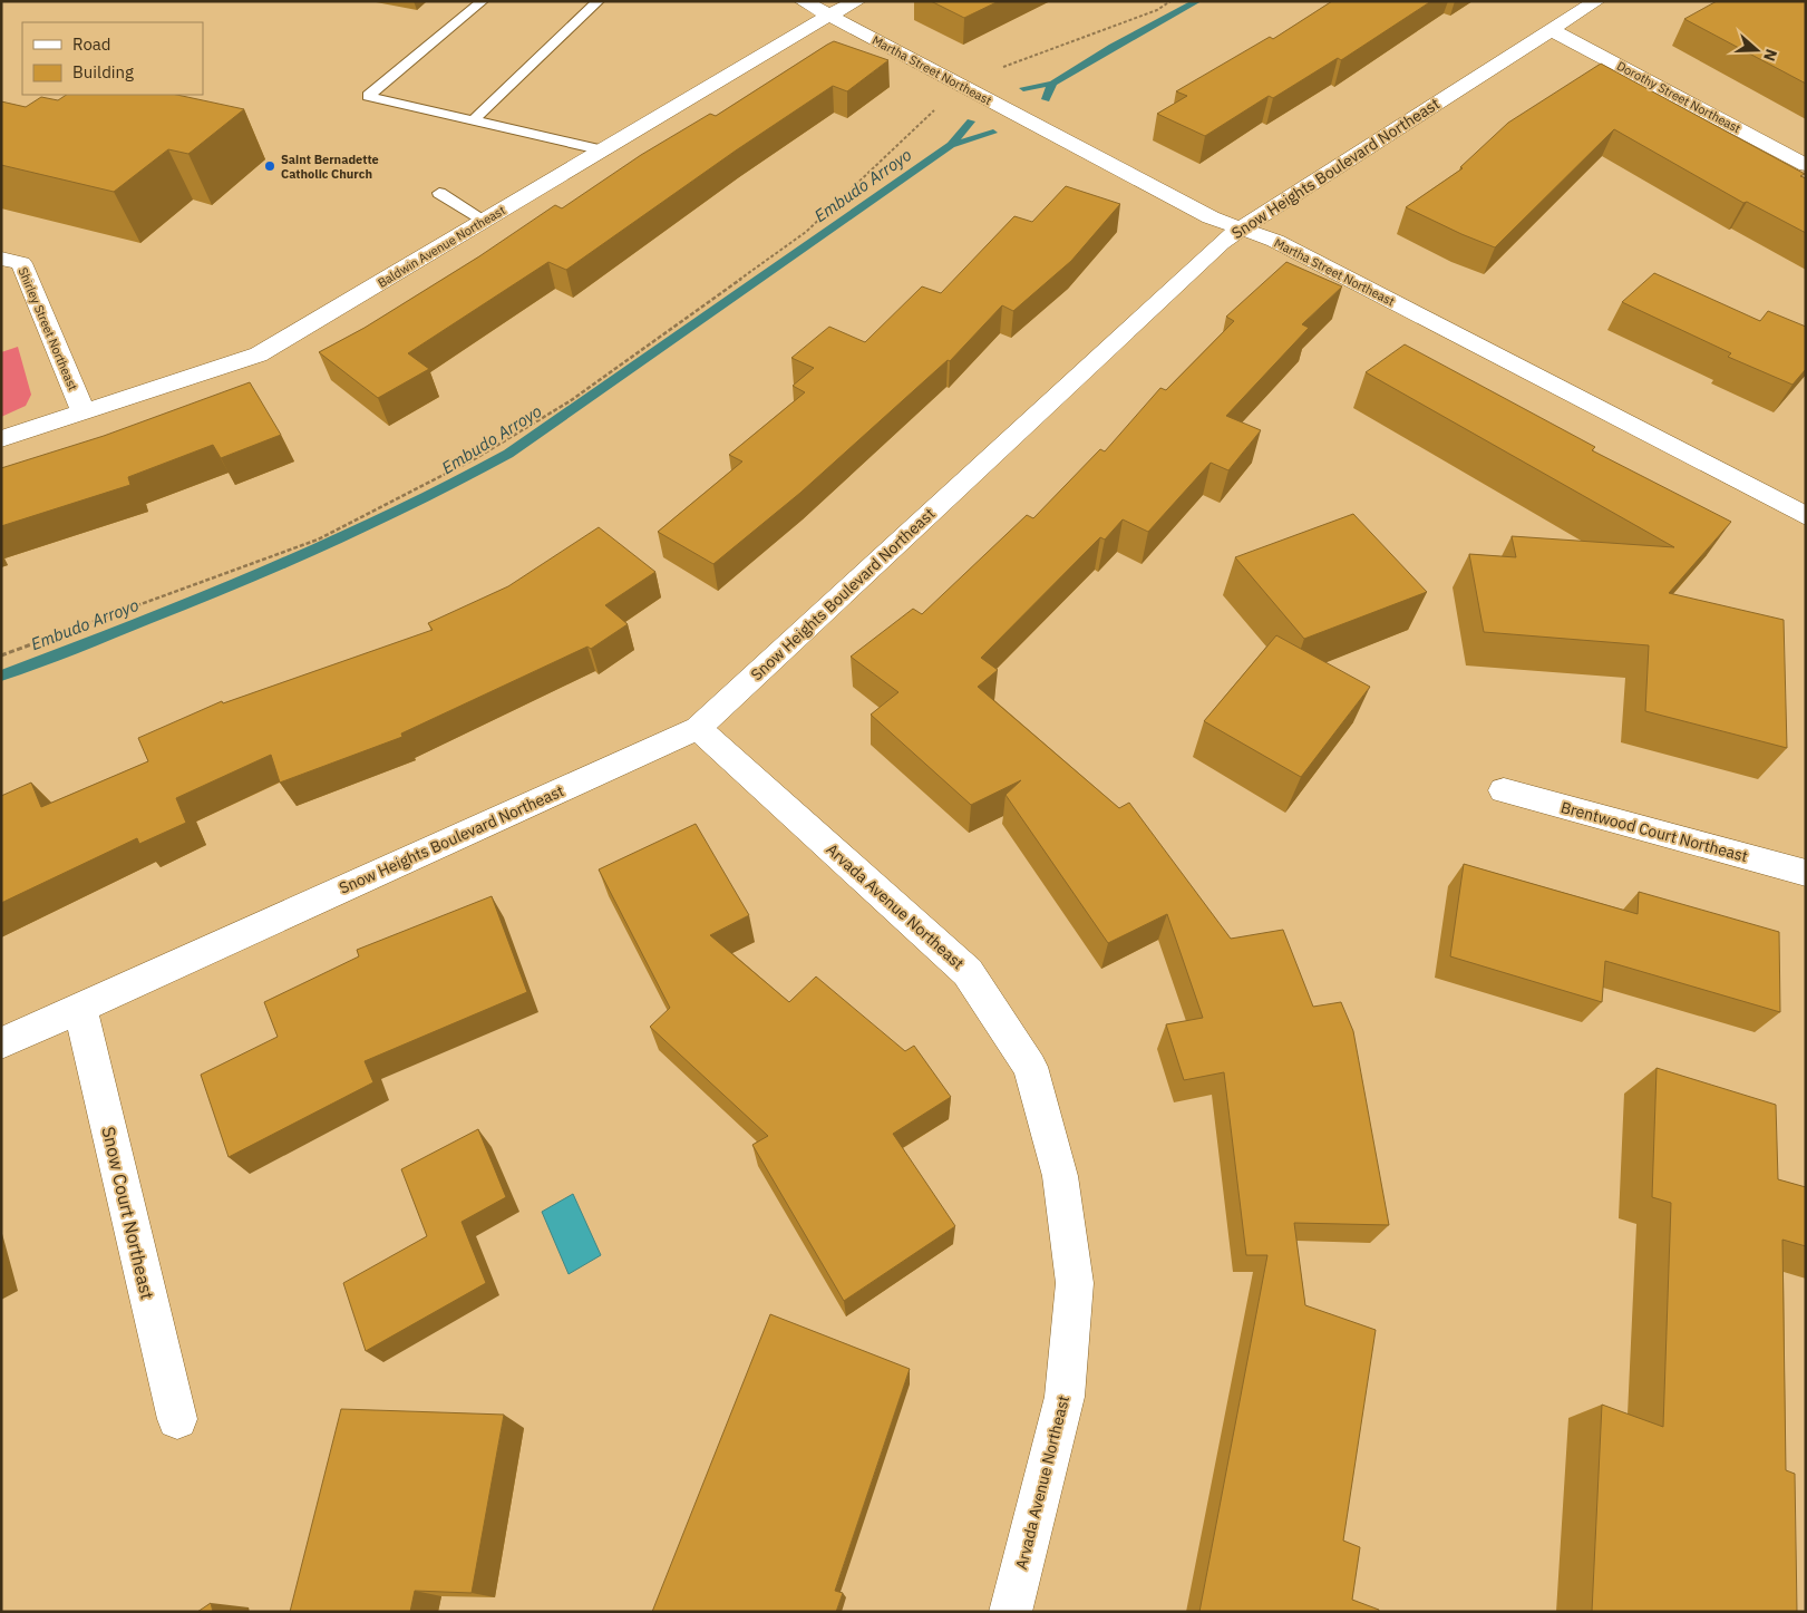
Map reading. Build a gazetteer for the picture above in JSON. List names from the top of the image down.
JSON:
{
  "streets": {
    "street": [
      "Martha Street Northeast",
      "Dorothy Street Northeast",
      "Snow Heights Boulevard Northeast",
      "Baldwin Avenue Northeast",
      "Shirley Street Northeast",
      "Brentwood Court Northeast",
      "Arvada Avenue Northeast",
      "Snow Court Northeast"
    ]
  },
  "crossings": [
    ["Martha Street Northeast", "Snow Heights Boulevard Northeast"],
    ["Martha Street Northeast", "Baldwin Avenue Northeast"],
    ["Dorothy Street Northeast", "Snow Heights Boulevard Northeast"],
    ["Snow Heights Boulevard Northeast", "Arvada Avenue Northeast"],
    ["Snow Heights Boulevard Northeast", "Snow Court Northeast"],
    ["Baldwin Avenue Northeast", "Shirley Street Northeast"]
  ],
  "water": ["Embudo Arroyo"],
  "places": ["Saint Bernadette Catholic Church"],
  "legend": ["Road", "Building"],
  "north": "right"
}
